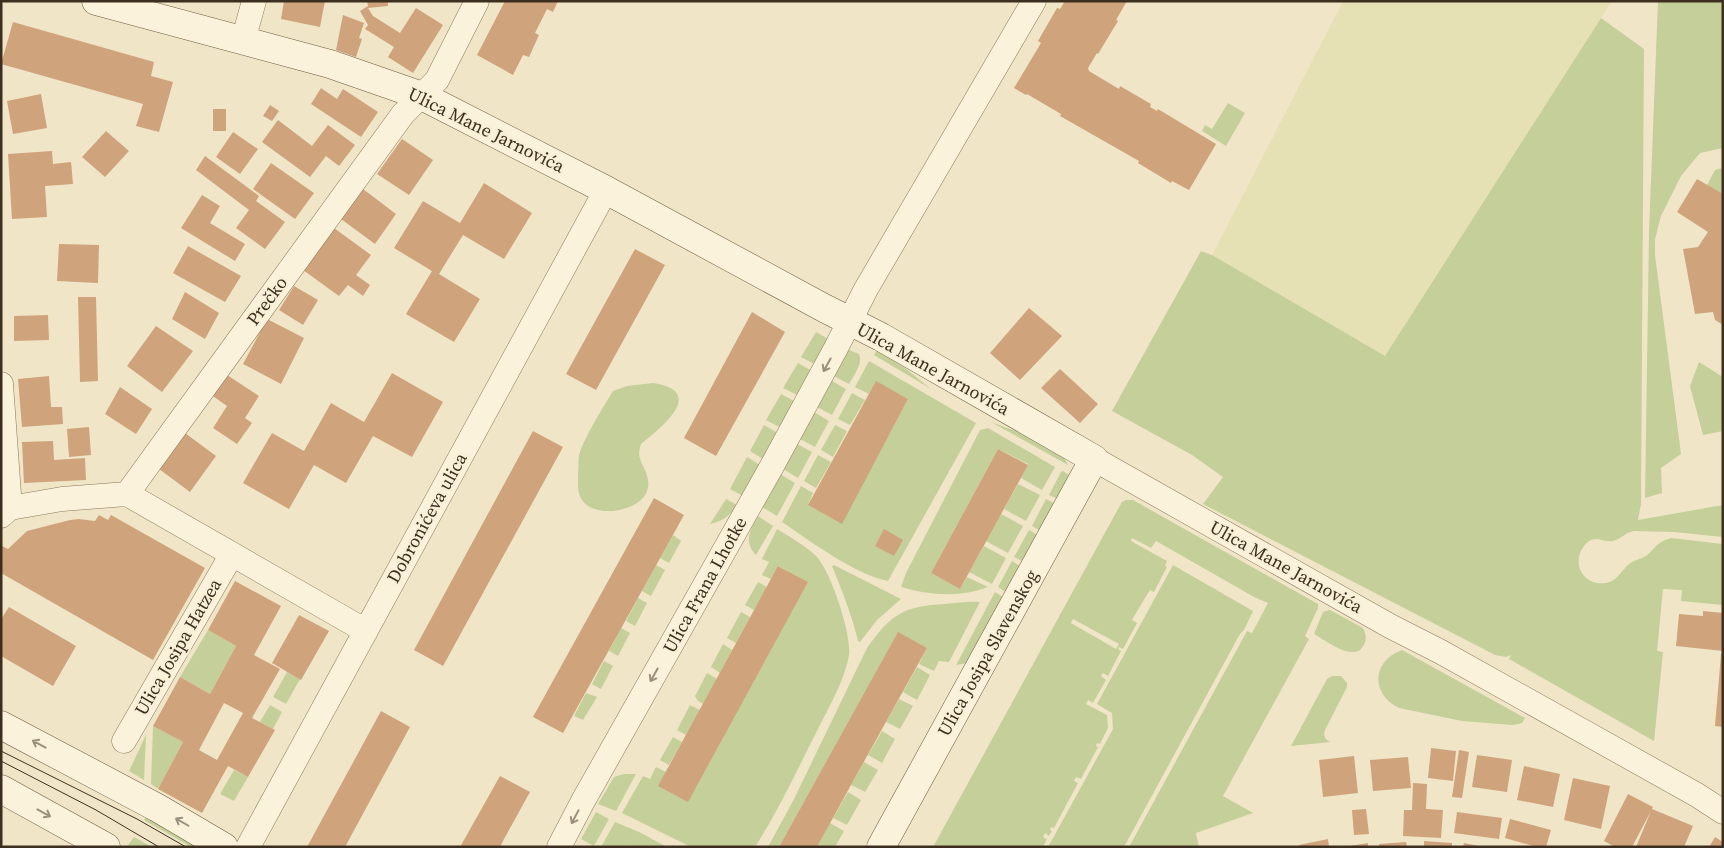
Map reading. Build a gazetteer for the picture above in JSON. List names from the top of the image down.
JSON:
{
  "streets": {
    "street": [
      "Ulica Mane Jarnovića",
      "Prečko",
      "Dobronićeva ulica",
      "Ulica Frana Lhotke",
      "Ulica Josipa Hatzea",
      "Ulica Josipa Slavenskog"
    ]
  },
  "crossings": [
    ["Ulica Mane Jarnovića", "Prečko"],
    ["Ulica Mane Jarnovića", "Dobronićeva ulica"],
    ["Ulica Mane Jarnovića", "Ulica Frana Lhotke"],
    ["Ulica Mane Jarnovića", "Ulica Josipa Slavenskog"]
  ],
  "one_way": ["Ulica Frana Lhotke"]
}
